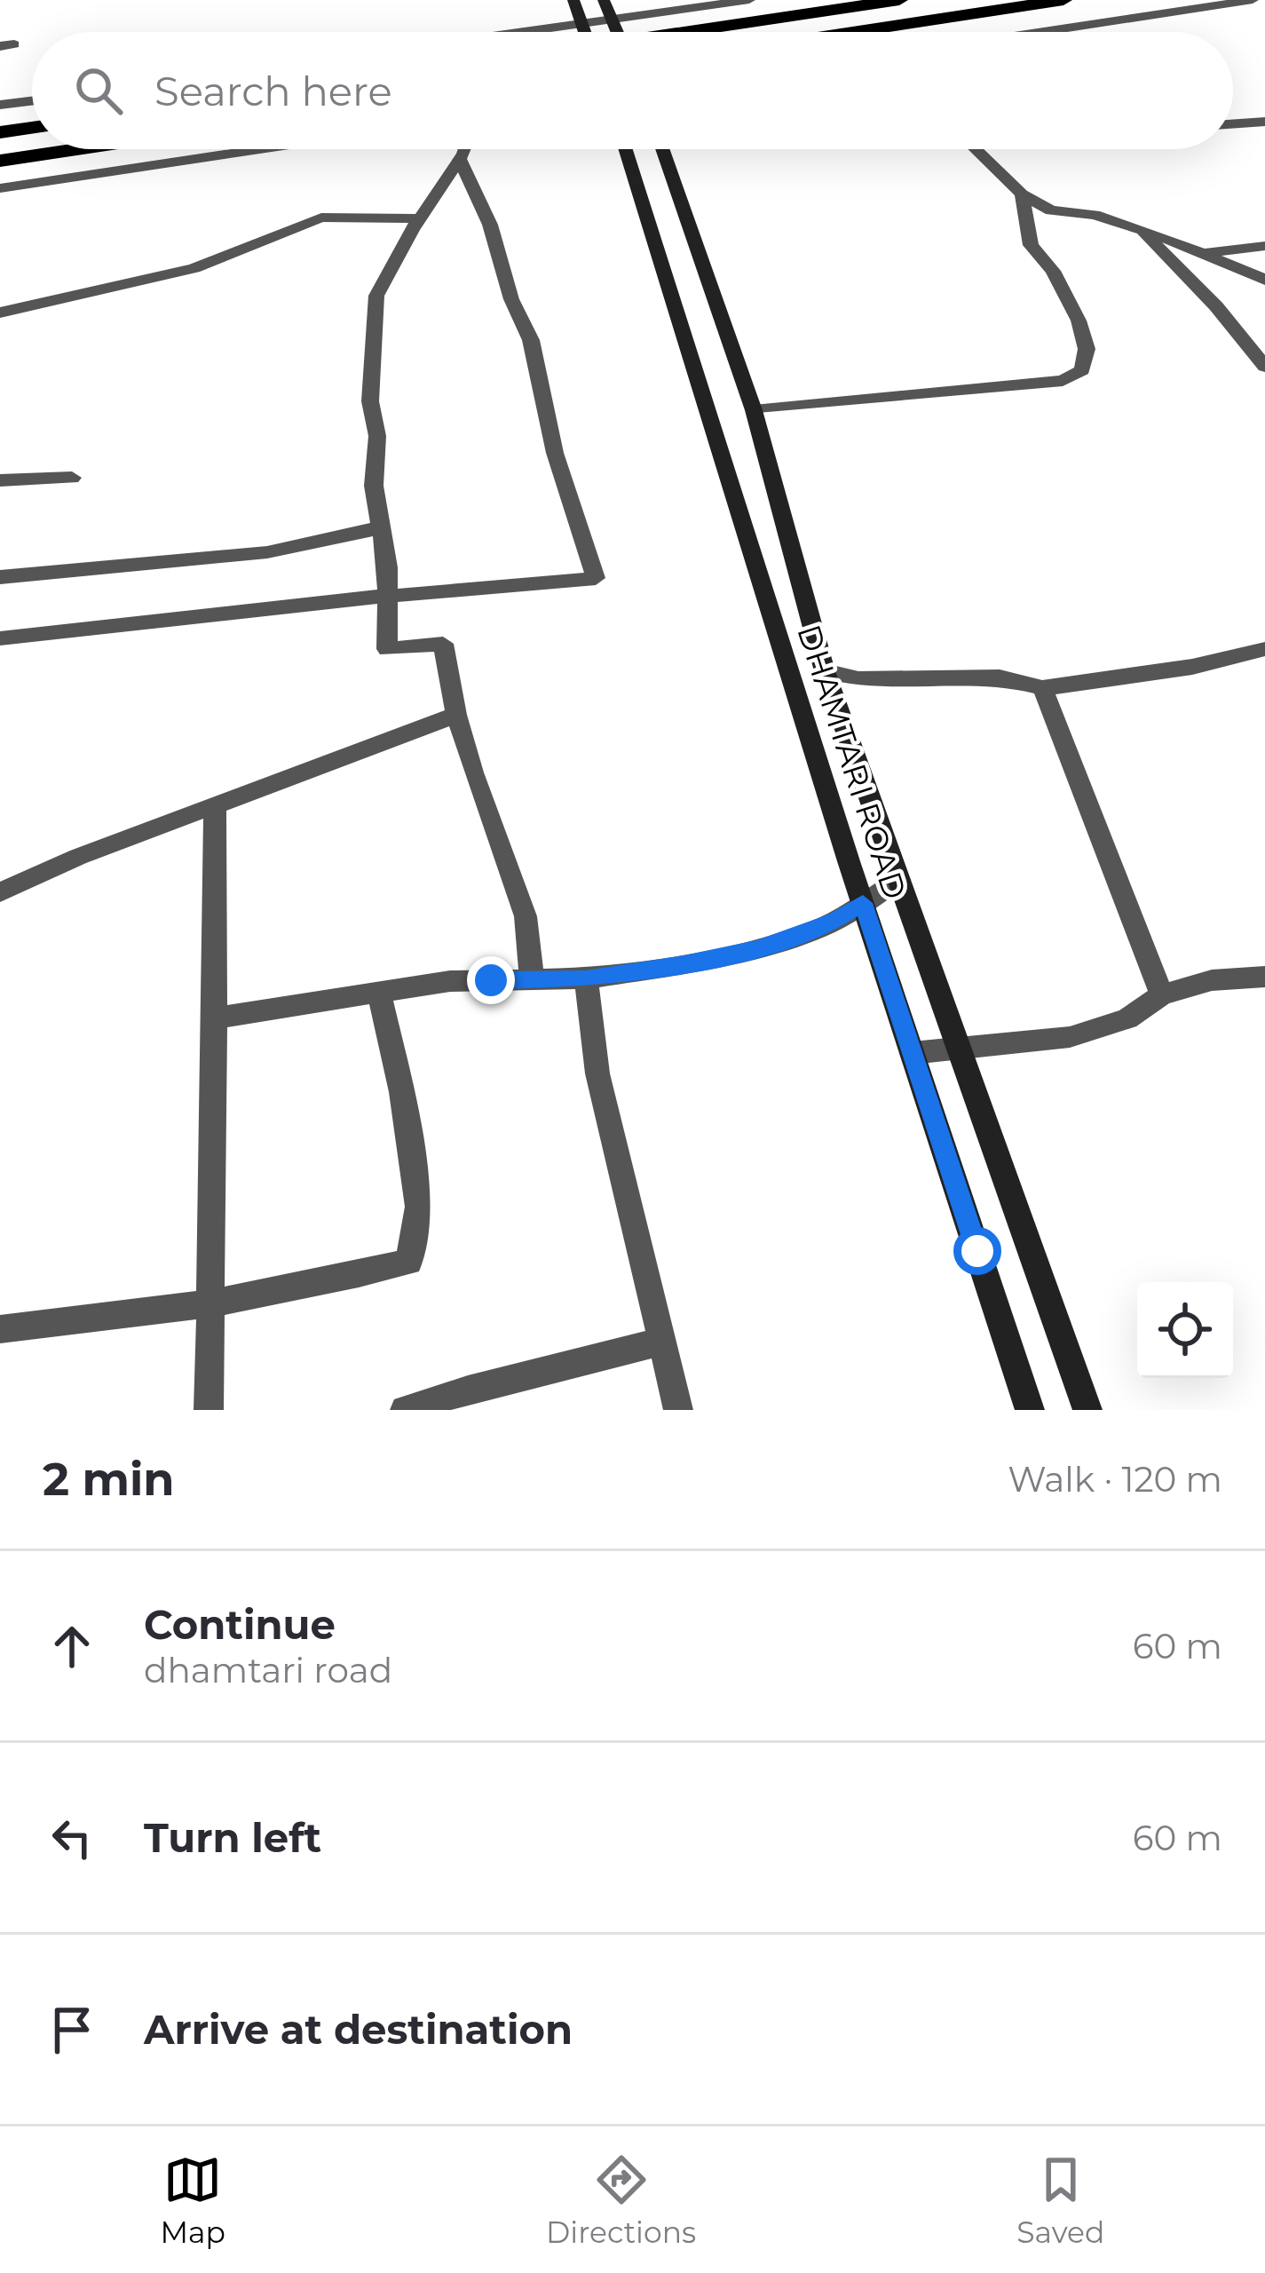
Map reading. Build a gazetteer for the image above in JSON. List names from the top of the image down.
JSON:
{
  "streets": {
    "main road": ["DHAMTARI ROAD"]
  },
  "page": {
    "search": "Search here",
    "heading": ["2 min", "Walk · 120 m"],
    "list": [
      ["Continue", "dhamtari road", "60 m"],
      ["Turn left", "60 m"],
      "Arrive at destination"
    ],
    "nav": ["Map", "Directions", "Saved"]
  }
}
